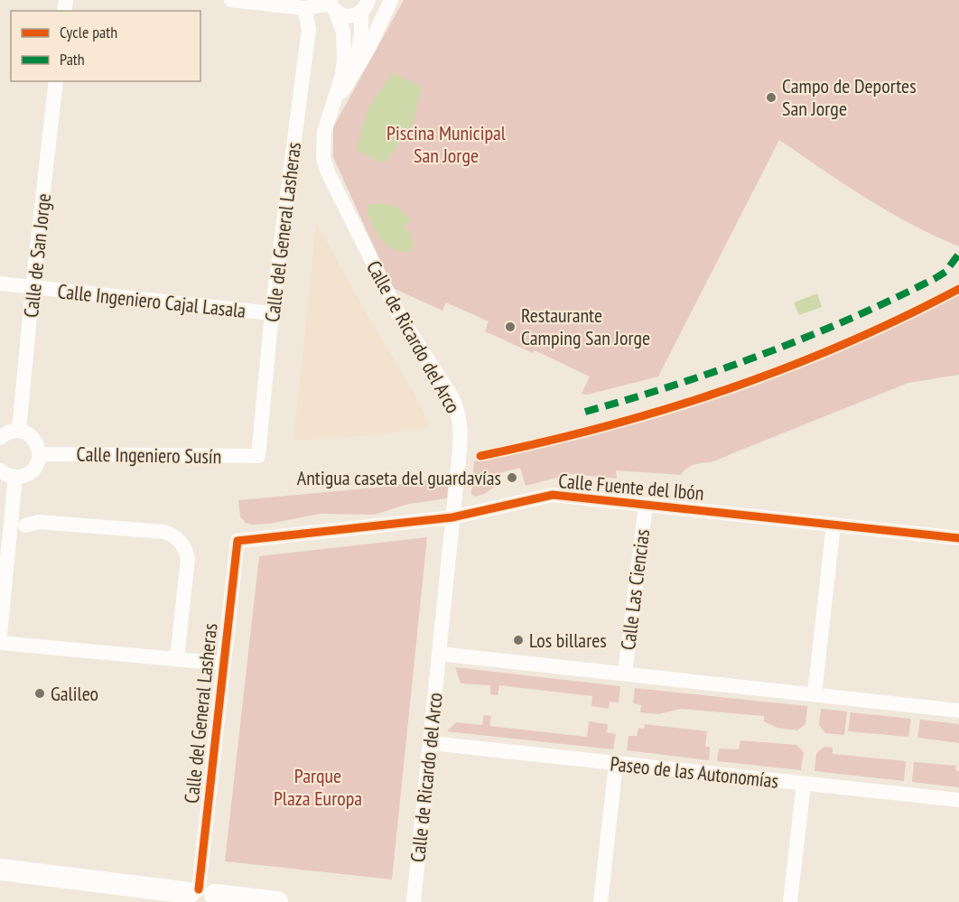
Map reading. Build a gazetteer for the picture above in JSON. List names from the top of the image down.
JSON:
{
  "streets": {
    "street": [
      "Calle del General Lasheras",
      "Calle de San Jorge",
      "Calle Ingeniero Cajal Lasala",
      "Calle de Ricardo del Arco",
      "Calle Ingeniero Susín",
      "Calle Fuente del Ibón",
      "Calle Las Ciencias",
      "Paseo de las Autonomías"
    ]
  },
  "crossings": [
    ["Calle del General Lasheras", "Calle Ingeniero Cajal Lasala"],
    ["Calle del General Lasheras", "Calle Ingeniero Susín"],
    ["Calle del General Lasheras", "Calle Fuente del Ibón"],
    ["Calle de San Jorge", "Calle Ingeniero Cajal Lasala"],
    ["Calle de Ricardo del Arco", "Calle Fuente del Ibón"],
    ["Calle de Ricardo del Arco", "Paseo de las Autonomías"],
    ["Calle Fuente del Ibón", "Calle Las Ciencias"]
  ],
  "parks": ["Piscina Municipal San Jorge", "Parque Plaza Europa"],
  "places": [
    "Campo de Deportes San Jorge",
    "Restaurante Camping San Jorge",
    "Antigua caseta del guardavías",
    "Los billares",
    "Galileo"
  ],
  "legend": ["Cycle path", "Path"]
}
